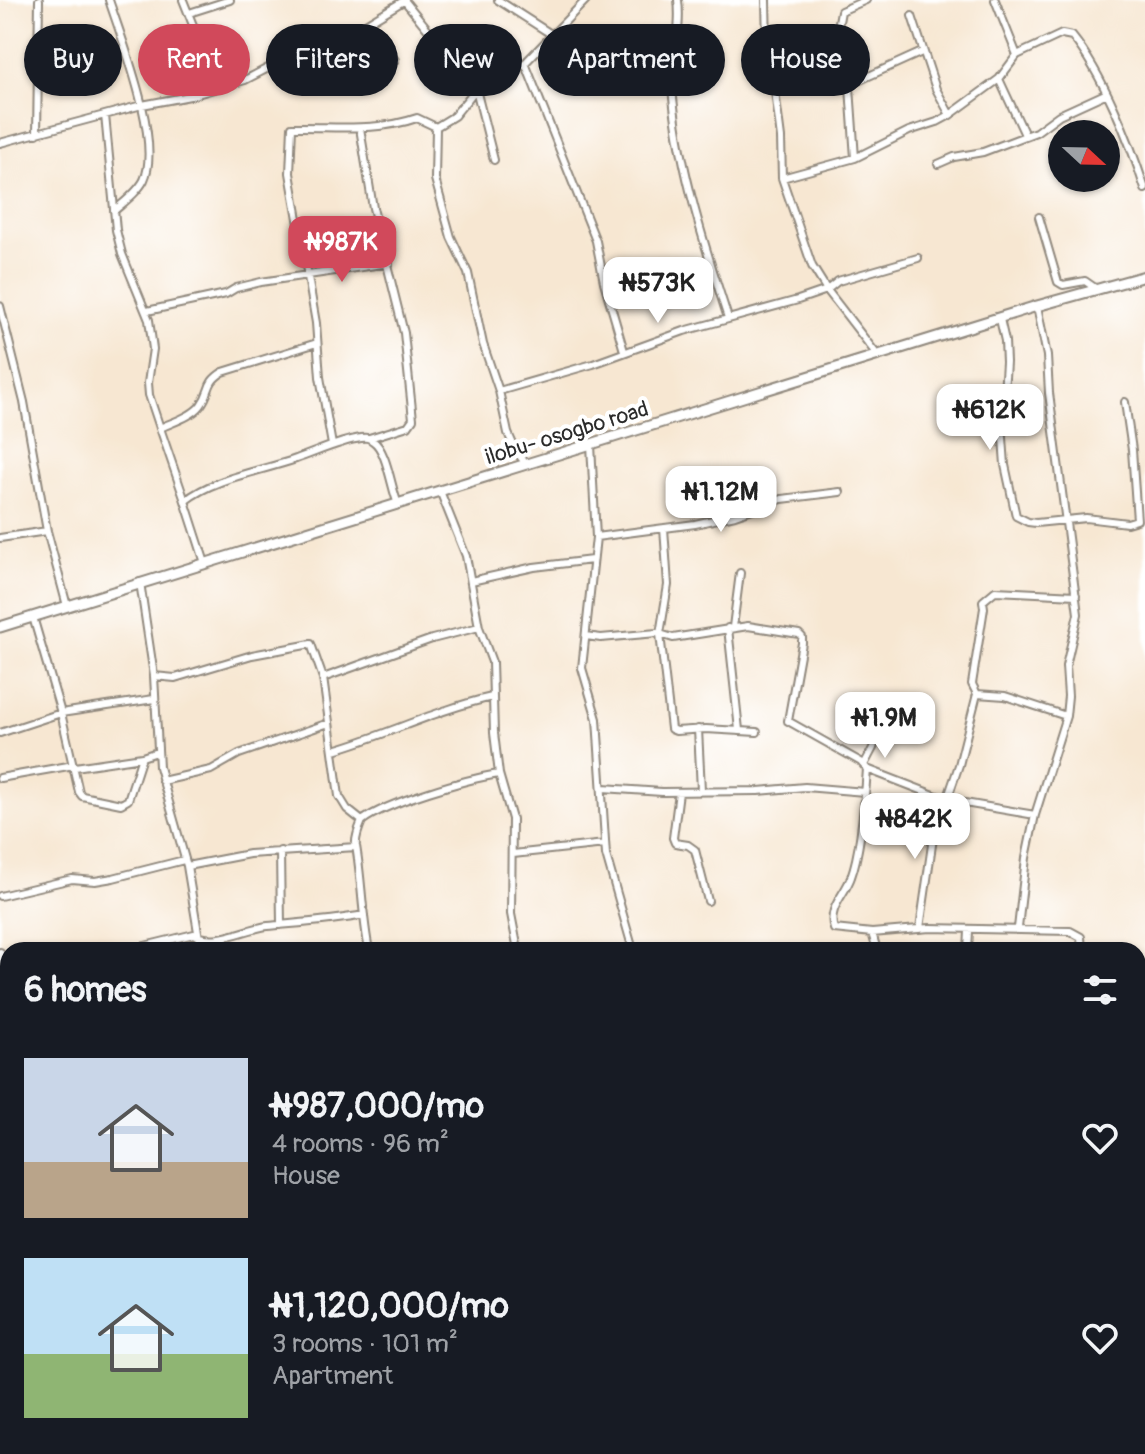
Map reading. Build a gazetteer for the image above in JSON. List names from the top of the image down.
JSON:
{
  "streets": {
    "main road": ["ilobu- osogbo road"]
  },
  "north": "right",
  "page": {
    "chip": [
      "Buy",
      "Rent",
      "Filters",
      "New",
      "Apartment",
      "House"
    ],
    "price": [
      "₦987K",
      "₦573K",
      "₦612K",
      "₦1.12M",
      "₦1.9M",
      "₦842K"
    ],
    "heading": "6 homes",
    "list": [
      {
        "name": "₦987,000/mo",
        "note": "4 rooms · 96 m² · House"
      },
      {
        "name": "₦1,120,000/mo",
        "note": "3 rooms · 101 m² · Apartment"
      }
    ]
  }
}
